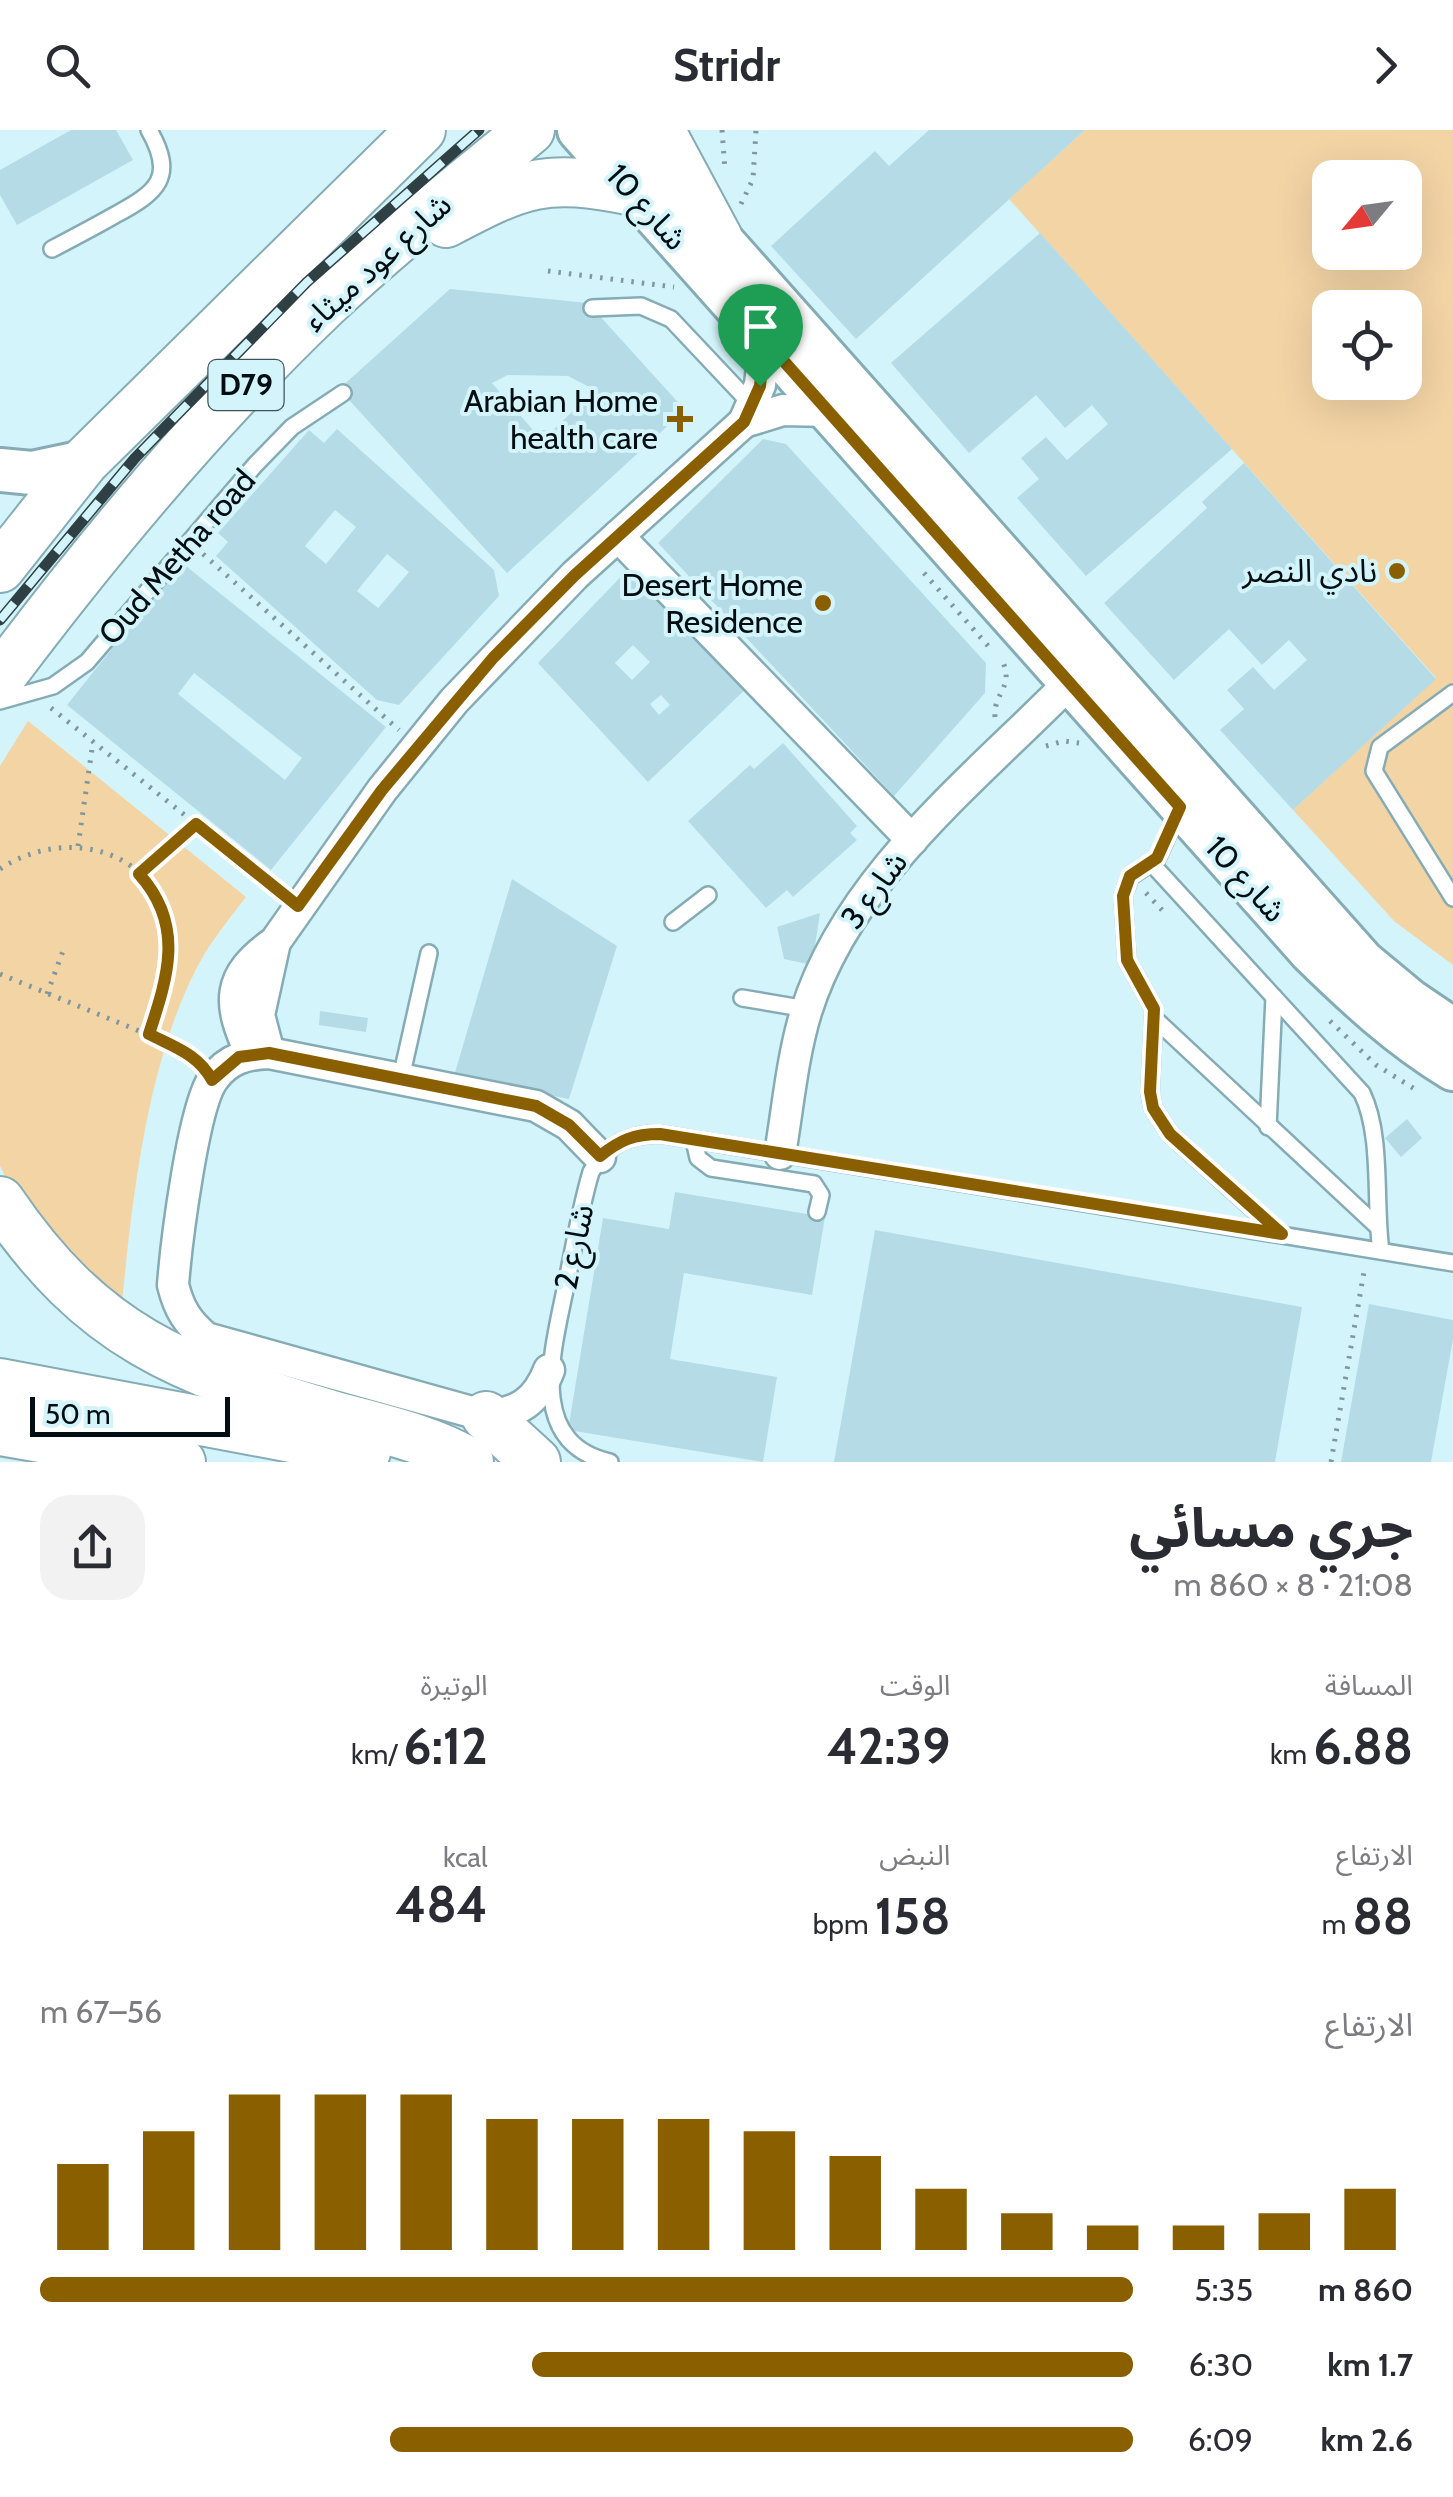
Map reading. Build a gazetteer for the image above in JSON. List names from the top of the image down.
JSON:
{
  "streets": {
    "main road": ["شارع 10", "شارع عود ميثاء", "D79"],
    "street": ["شارع 3"],
    "lane": ["Oud Metha road", "شارع 2"]
  },
  "crossings": [
    ["شارع 10", "شارع 3"],
    ["شارع عود ميثاء", "Oud Metha road"]
  ],
  "places": {
    "health": ["Arabian Home health care"],
    "other": ["نادي النصر", "Desert Home Residence"]
  },
  "scale_bar": "50 m",
  "north": "bottom left",
  "page": {
    "header": "Stridr",
    "scale": "50 m",
    "heading": ["جري مسائي", "21:08 · 8 × 860 m"],
    "stats": [
      ["المسافة", "6.88 km"],
      ["الوقت", "42:39"],
      ["الوتيرة", "6:12 /km"],
      ["الارتفاع", "88 m"],
      ["النبض", "158 bpm"],
      ["kcal", "484"]
    ],
    "chart": ["الارتفاع", "56–67 m"],
    "list": [
      {
        "name": "860 m",
        "note": "5:35"
      },
      {
        "name": "1.7 km",
        "note": "6:30"
      },
      {
        "name": "2.6 km",
        "note": "6:09"
      }
    ]
  }
}
